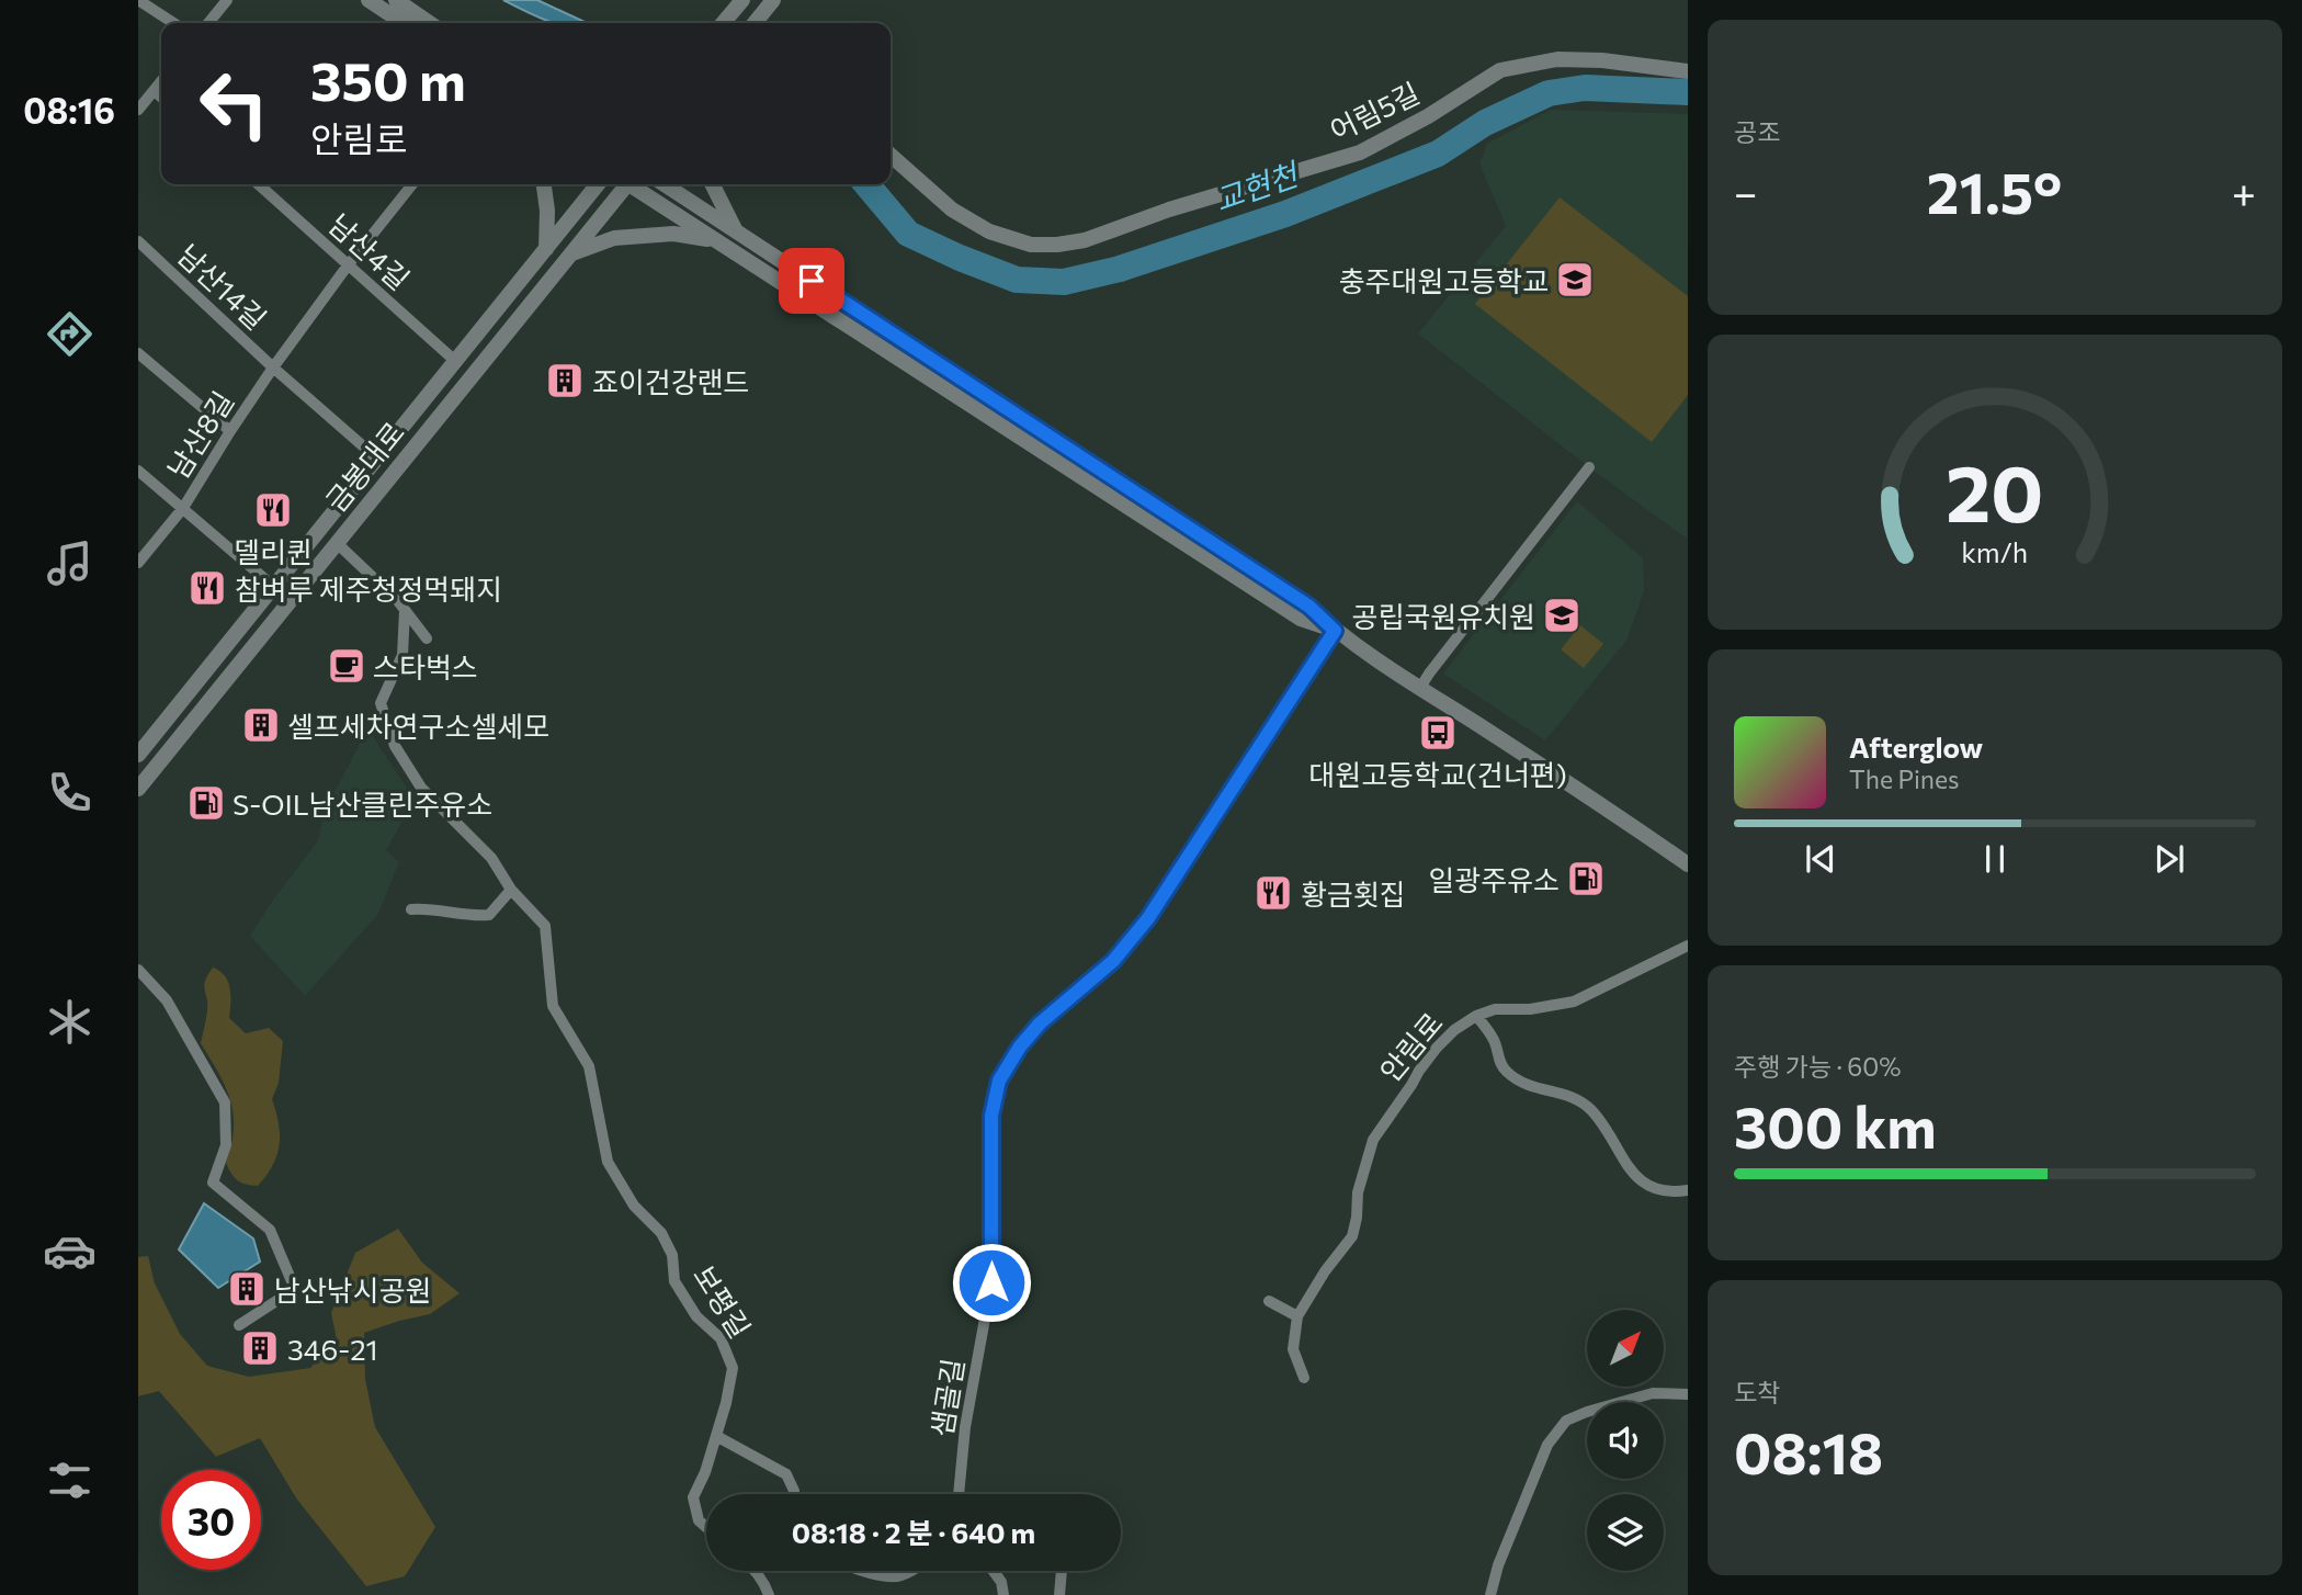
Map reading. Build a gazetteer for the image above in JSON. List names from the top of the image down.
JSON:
{
  "streets": {
    "street": [
      "어림5길",
      "남산4길",
      "남산14길",
      "남산8길",
      "금봉대로",
      "안림로",
      "보평길",
      "샘골길"
    ]
  },
  "crossings": [
    ["남산4길", "남산14길"],
    ["남산4길", "금봉대로"],
    ["남산14길", "남산8길"],
    ["남산14길", "금봉대로"]
  ],
  "water": ["교현천"],
  "places": {
    "school or university": ["충주대원고등학교", "공립국원유치원"],
    "building": [
      "죠이건강랜드",
      "셀프세차연구소셀세모",
      "남산낚시공원",
      "346-21"
    ],
    "restaurant": ["델리퀸", "참벼루 제주청정먹돼지", "황금횟집"],
    "cafe": ["스타벅스"],
    "bus stop": ["대원고등학교(건너편)"],
    "fuel station": ["S-OIL남산클린주유소", "일광주유소"]
  },
  "north": "top right",
  "page": {
    "tabs": "08:16",
    "tile": [
      "공조",
      ["주행 가능 · 60%", "300 km"],
      ["도착", "08:18"]
    ],
    "turn": ["350 m", "안림로"],
    "heat": ["−", "21.5°", "+"],
    "song": ["Afterglow", "The Pines"],
    "limit": "30",
    "trip": "08:18 · 2 분 · 640 m",
    "gauge": ["20", "km/h"]
  }
}
